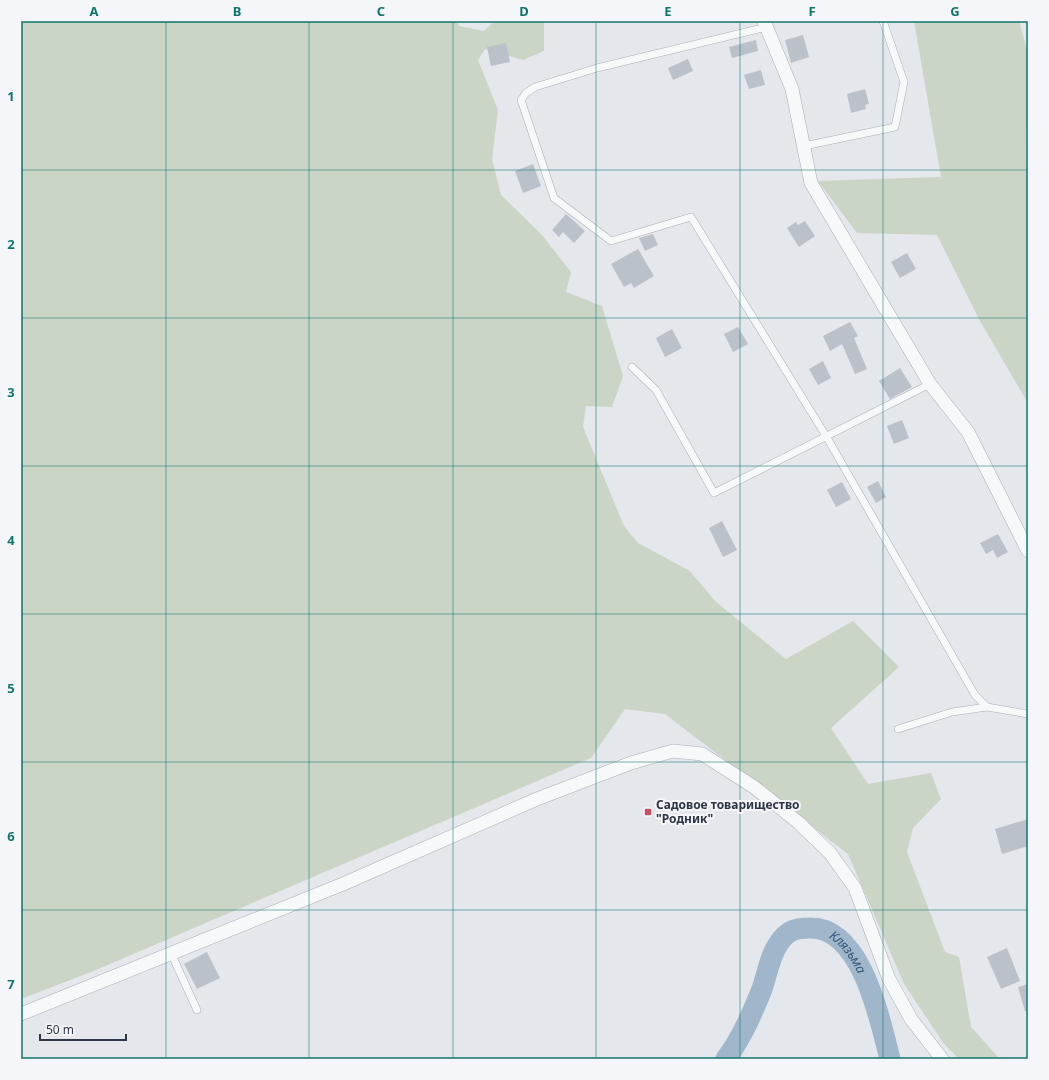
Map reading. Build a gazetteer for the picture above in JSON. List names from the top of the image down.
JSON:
{
  "water": ["Клязьма"],
  "places": {
    "transit": ["Садовое товарищество \"Родник\""]
  },
  "scale_bar": "50 m",
  "grid": {
    "columns": [
      "A",
      "B",
      "C",
      "D",
      "E",
      "F",
      "G"
    ],
    "rows": [
      "1",
      "2",
      "3",
      "4",
      "5",
      "6",
      "7"
    ]
  }
}
